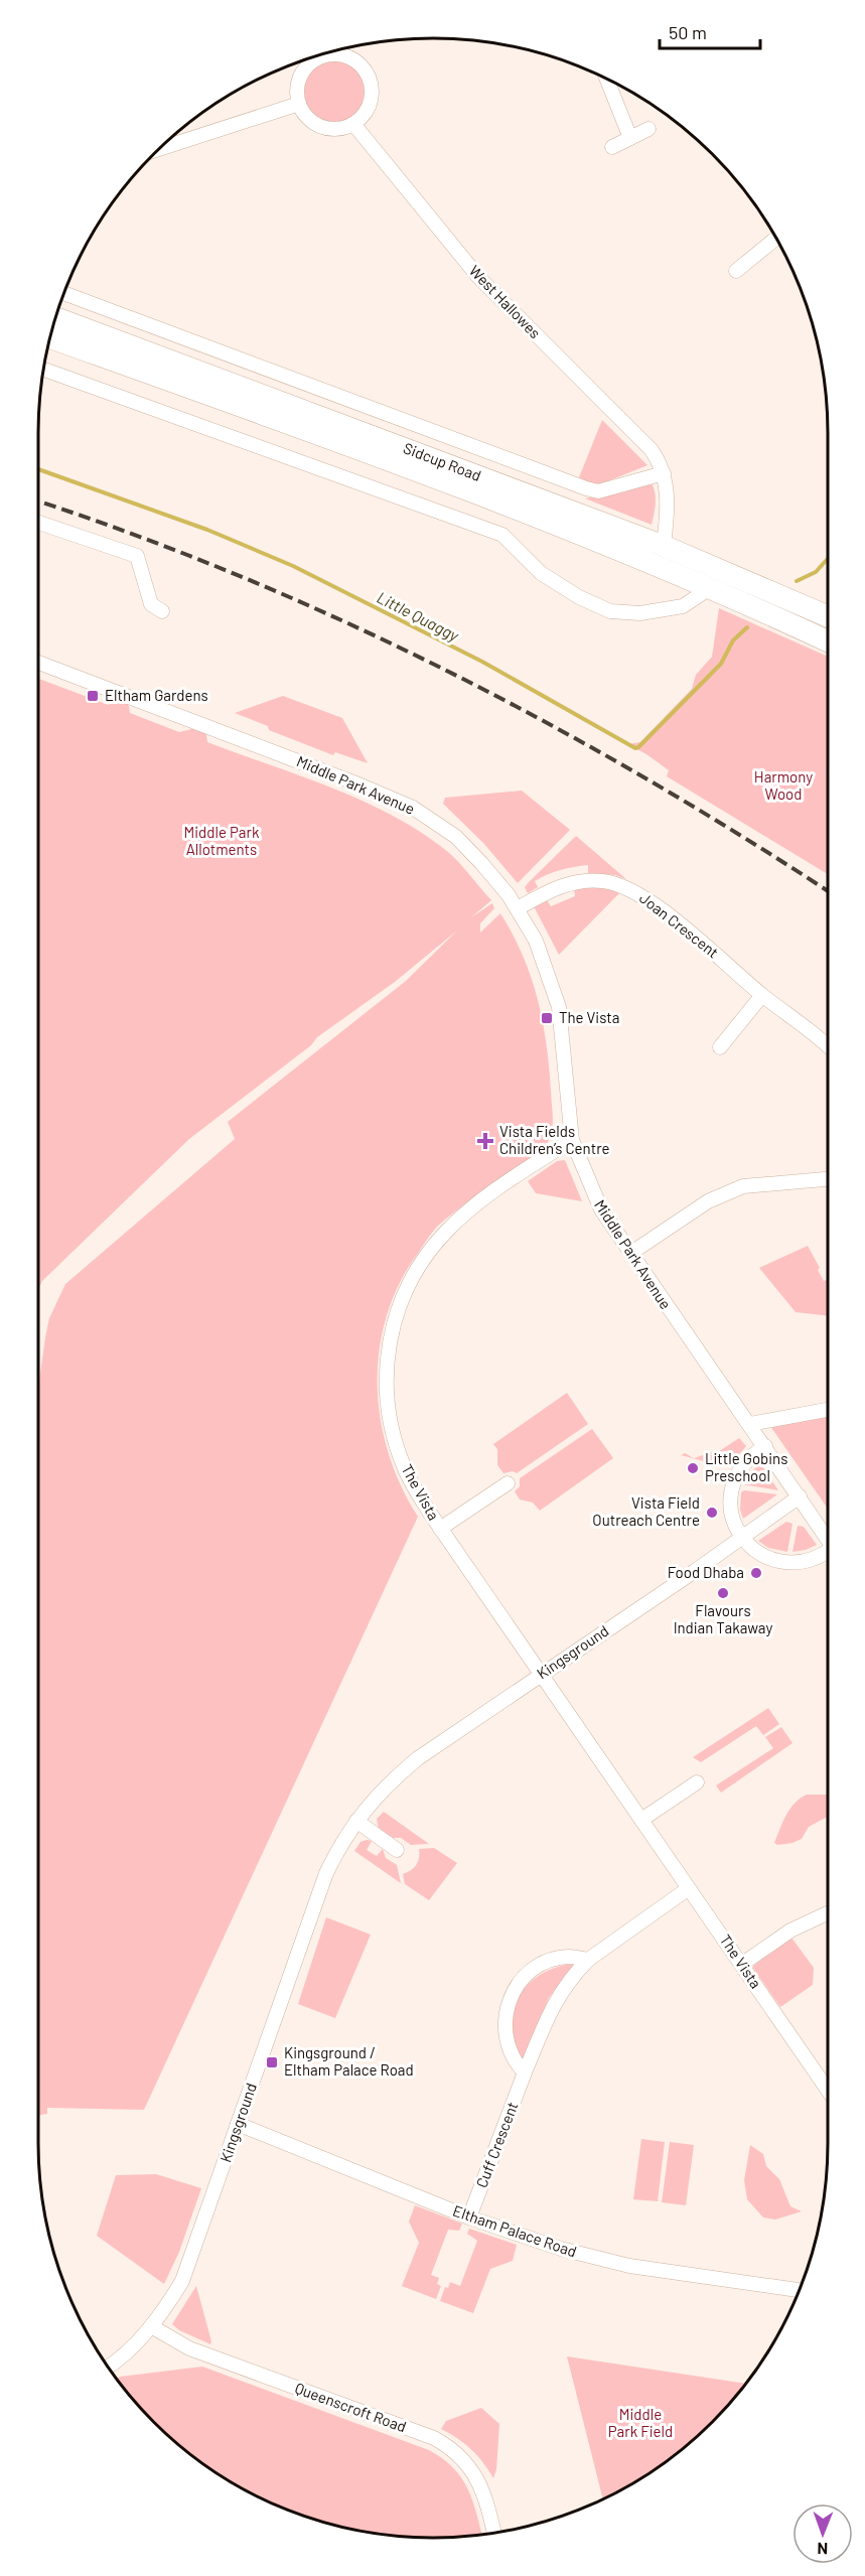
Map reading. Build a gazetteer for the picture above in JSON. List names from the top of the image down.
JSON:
{
  "streets": {
    "highway": ["Sidcup Road"],
    "street": [
      "West Hallowes",
      "Middle Park Avenue",
      "Joan Crescent",
      "The Vista",
      "Kingsground",
      "Cuff Crescent",
      "Eltham Palace Road",
      "Queenscroft Road"
    ]
  },
  "crossings": [
    ["West Hallowes", "Sidcup Road"],
    ["Middle Park Avenue", "Joan Crescent"],
    ["Middle Park Avenue", "The Vista"],
    ["Middle Park Avenue", "Kingsground"],
    ["The Vista", "Kingsground"],
    ["The Vista", "Cuff Crescent"],
    ["Kingsground", "Eltham Palace Road"],
    ["Kingsground", "Queenscroft Road"],
    ["Cuff Crescent", "Eltham Palace Road"]
  ],
  "water": ["Little Quaggy"],
  "parks": ["Harmony Wood", "Middle Park Allotments", "Middle Park Field"],
  "places": {
    "transit": ["Eltham Gardens", "The Vista", "Kingsground / Eltham Palace Road"],
    "health": ["Vista Fields Children’s Centre"],
    "other": [
      "Little Gobins Preschool",
      "Vista Field Outreach Centre",
      "Food Dhaba",
      "Flavours Indian Takaway"
    ]
  },
  "scale_bar": "50 m",
  "north": "bottom"
}
